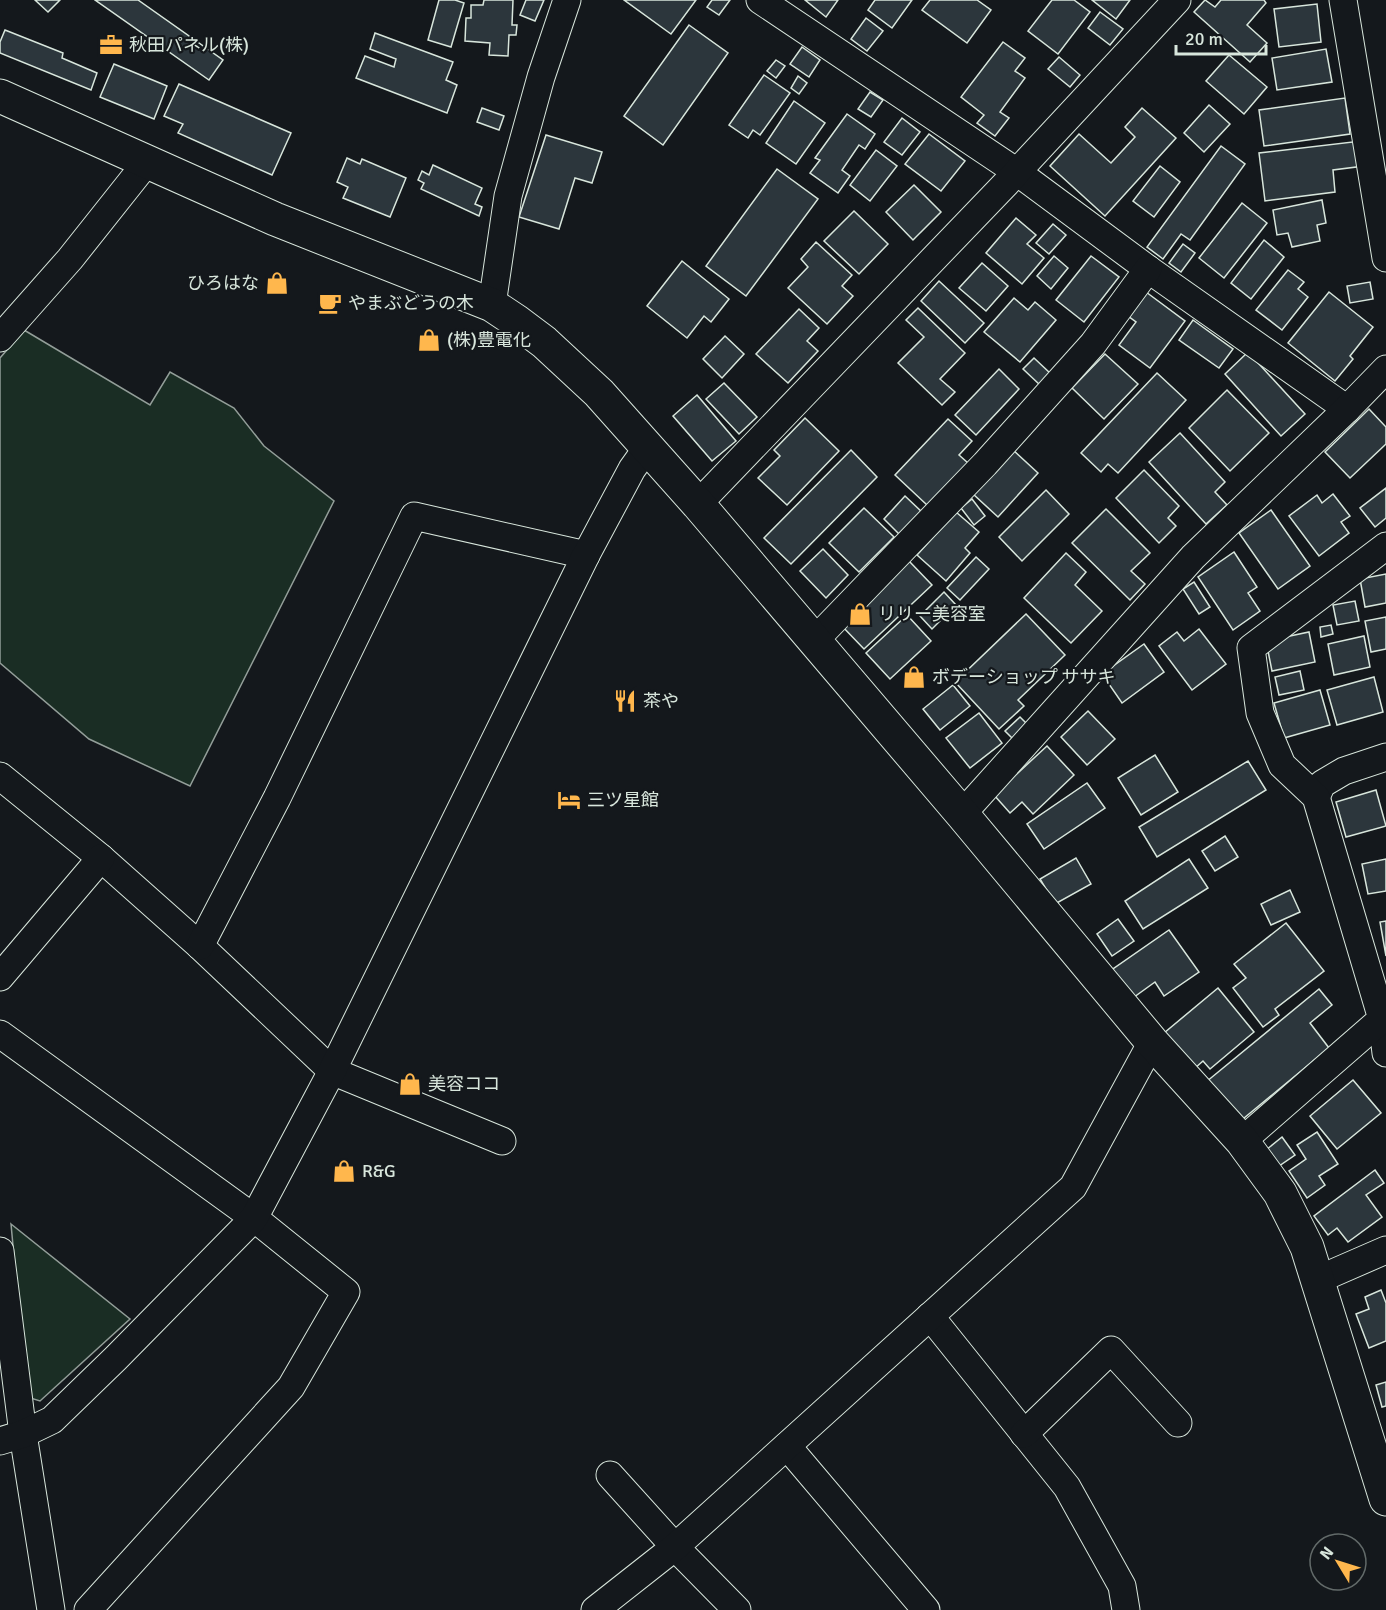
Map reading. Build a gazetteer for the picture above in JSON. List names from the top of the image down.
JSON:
{
  "places": {
    "office": ["秋田パネル(株)"],
    "shop": [
      "ひろはな",
      "(株)豊電化",
      "リリー美容室",
      "ボデーショップ ササキ",
      "美容ココ",
      "R&G"
    ],
    "cafe": ["やまぶどうの木"],
    "restaurant": ["茶や"],
    "hotel": ["三ツ星館"]
  },
  "scale_bar": "20 m",
  "north": "top left"
}
